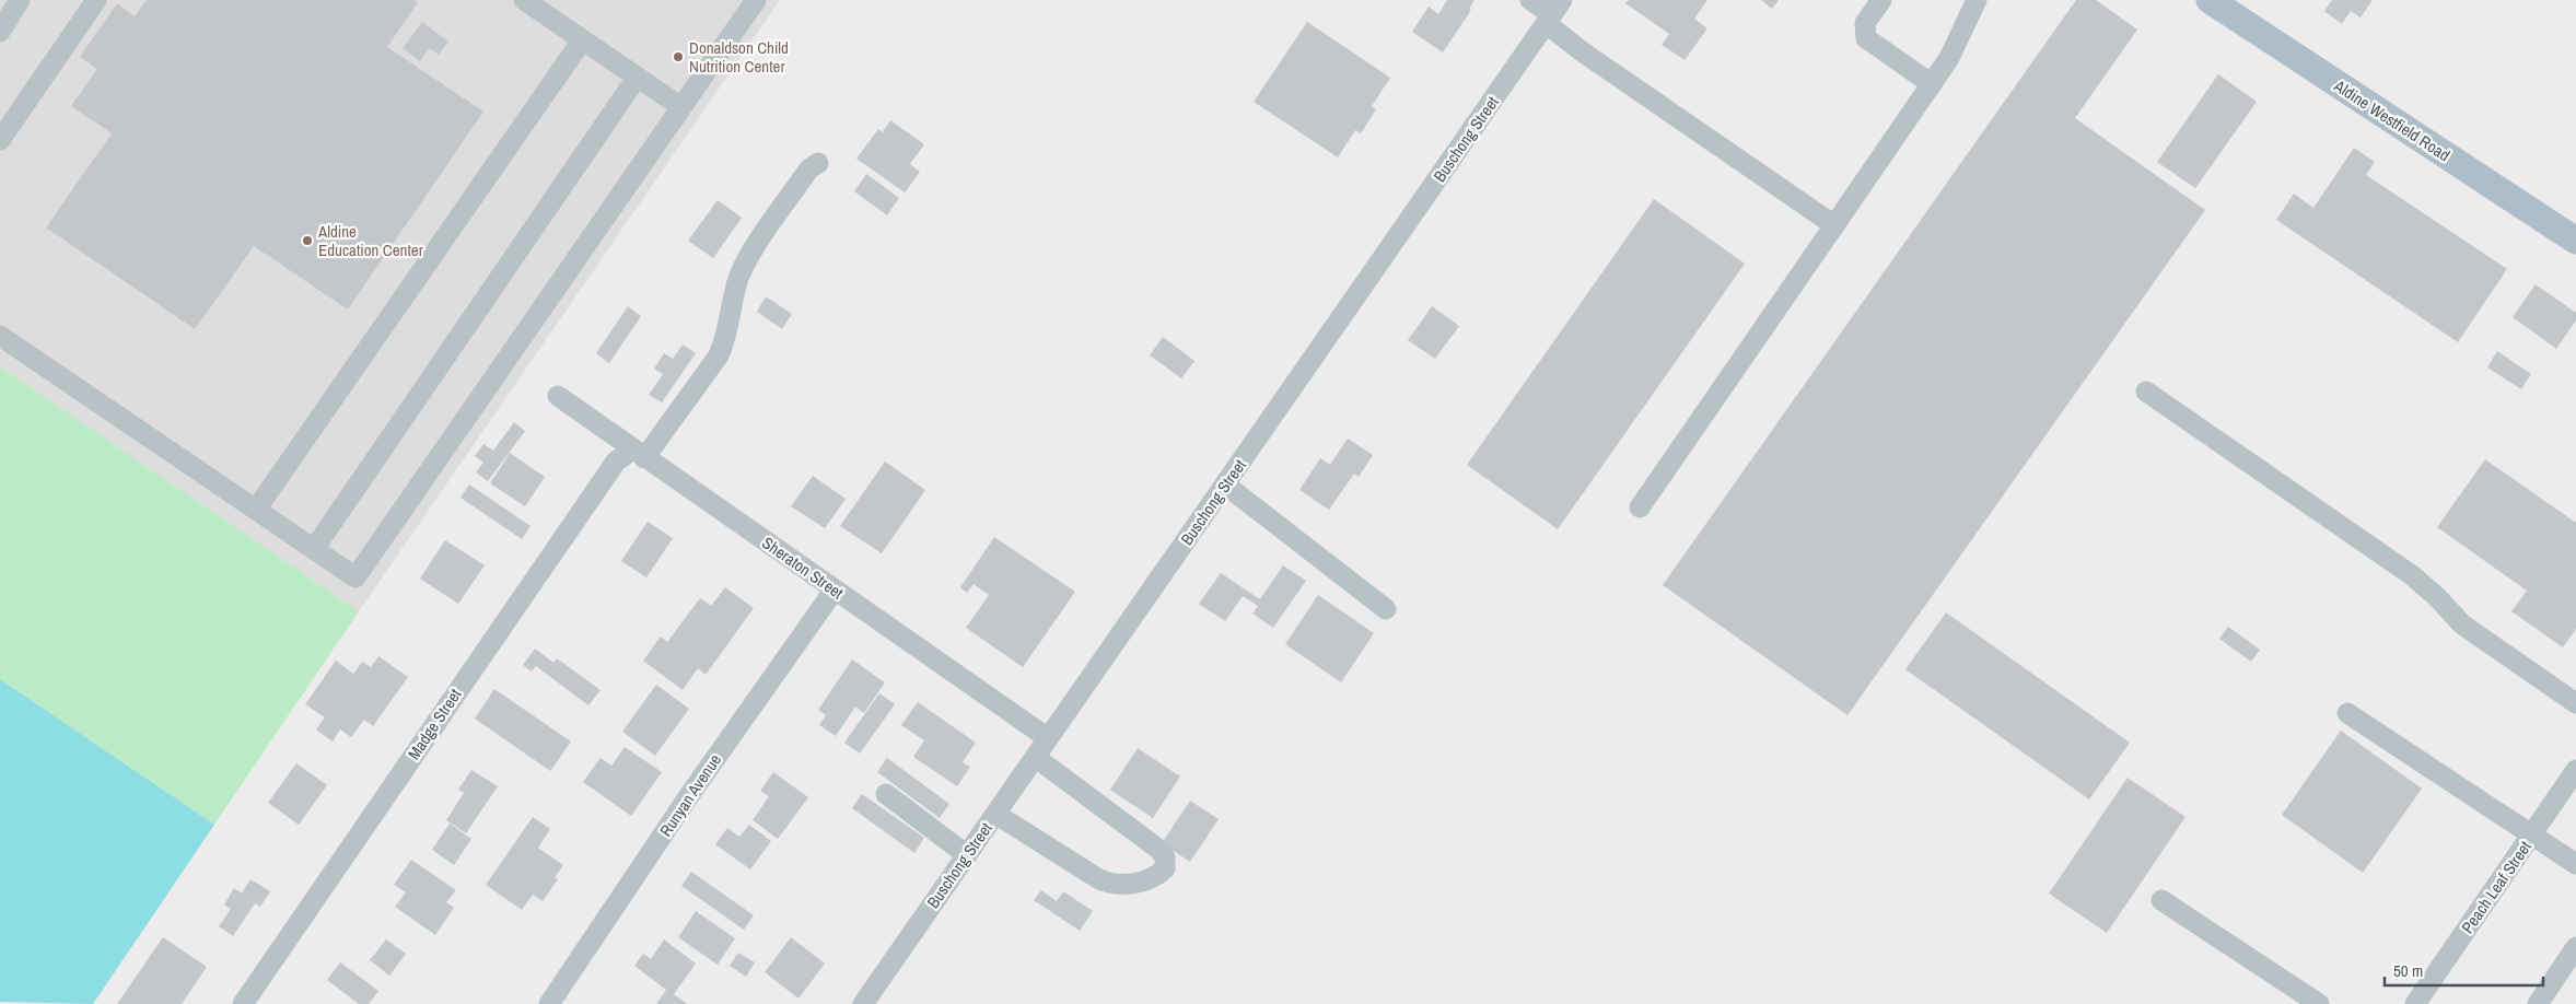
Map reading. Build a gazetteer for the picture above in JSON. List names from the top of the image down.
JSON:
{
  "streets": {
    "main road": ["Aldine Westfield Road"],
    "street": [
      "Buschong Street",
      "Sheraton Street",
      "Madge Street",
      "Runyan Avenue",
      "Peach Leaf Street"
    ]
  },
  "crossings": [
    ["Buschong Street", "Sheraton Street"],
    ["Sheraton Street", "Madge Street"],
    ["Sheraton Street", "Runyan Avenue"]
  ],
  "places": ["Donaldson Child Nutrition Center", "Aldine Education Center"],
  "scale_bar": "50 m"
}
